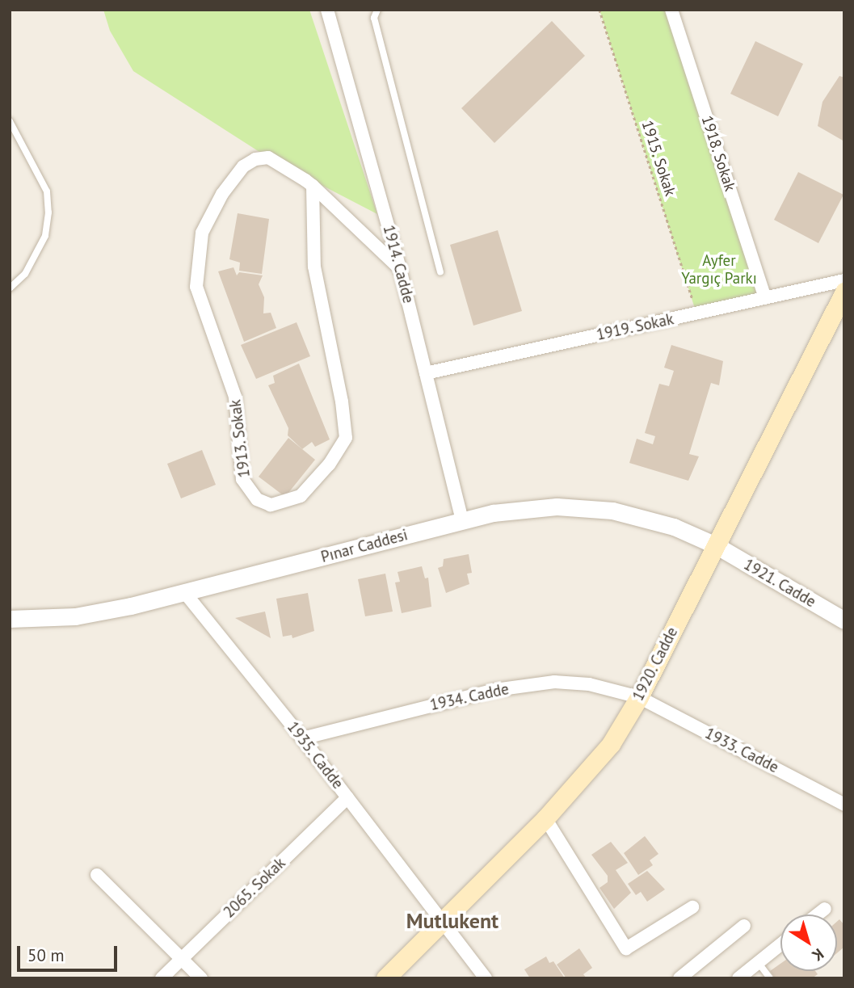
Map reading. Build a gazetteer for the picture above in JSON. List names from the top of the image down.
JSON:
{
  "streets": {
    "main road": ["1920. Cadde"],
    "street": [
      "1918. Sokak",
      "1914. Cadde",
      "1919. Sokak",
      "1913. Sokak",
      "Pınar Caddesi",
      "1921. Cadde",
      "1934. Cadde",
      "1933. Cadde",
      "1935. Cadde",
      "2065. Sokak"
    ],
    "path": ["1915. Sokak"]
  },
  "crossings": [
    ["1918. Sokak", "1919. Sokak"],
    ["1915. Sokak", "1919. Sokak"],
    ["1914. Cadde", "1919. Sokak"],
    ["1914. Cadde", "1913. Sokak"],
    ["1914. Cadde", "Pınar Caddesi"],
    ["Pınar Caddesi", "1921. Cadde"],
    ["Pınar Caddesi", "1920. Cadde"],
    ["Pınar Caddesi", "1935. Cadde"],
    ["1921. Cadde", "1920. Cadde"],
    ["1920. Cadde", "1934. Cadde"],
    ["1920. Cadde", "1933. Cadde"],
    ["1920. Cadde", "1935. Cadde"],
    ["1934. Cadde", "1933. Cadde"],
    ["1934. Cadde", "1935. Cadde"],
    ["1935. Cadde", "2065. Sokak"]
  ],
  "districts": ["Mutlukent"],
  "parks": ["Ayfer Yargıç Parkı"],
  "scale_bar": "50 m",
  "north": "bottom right"
}
